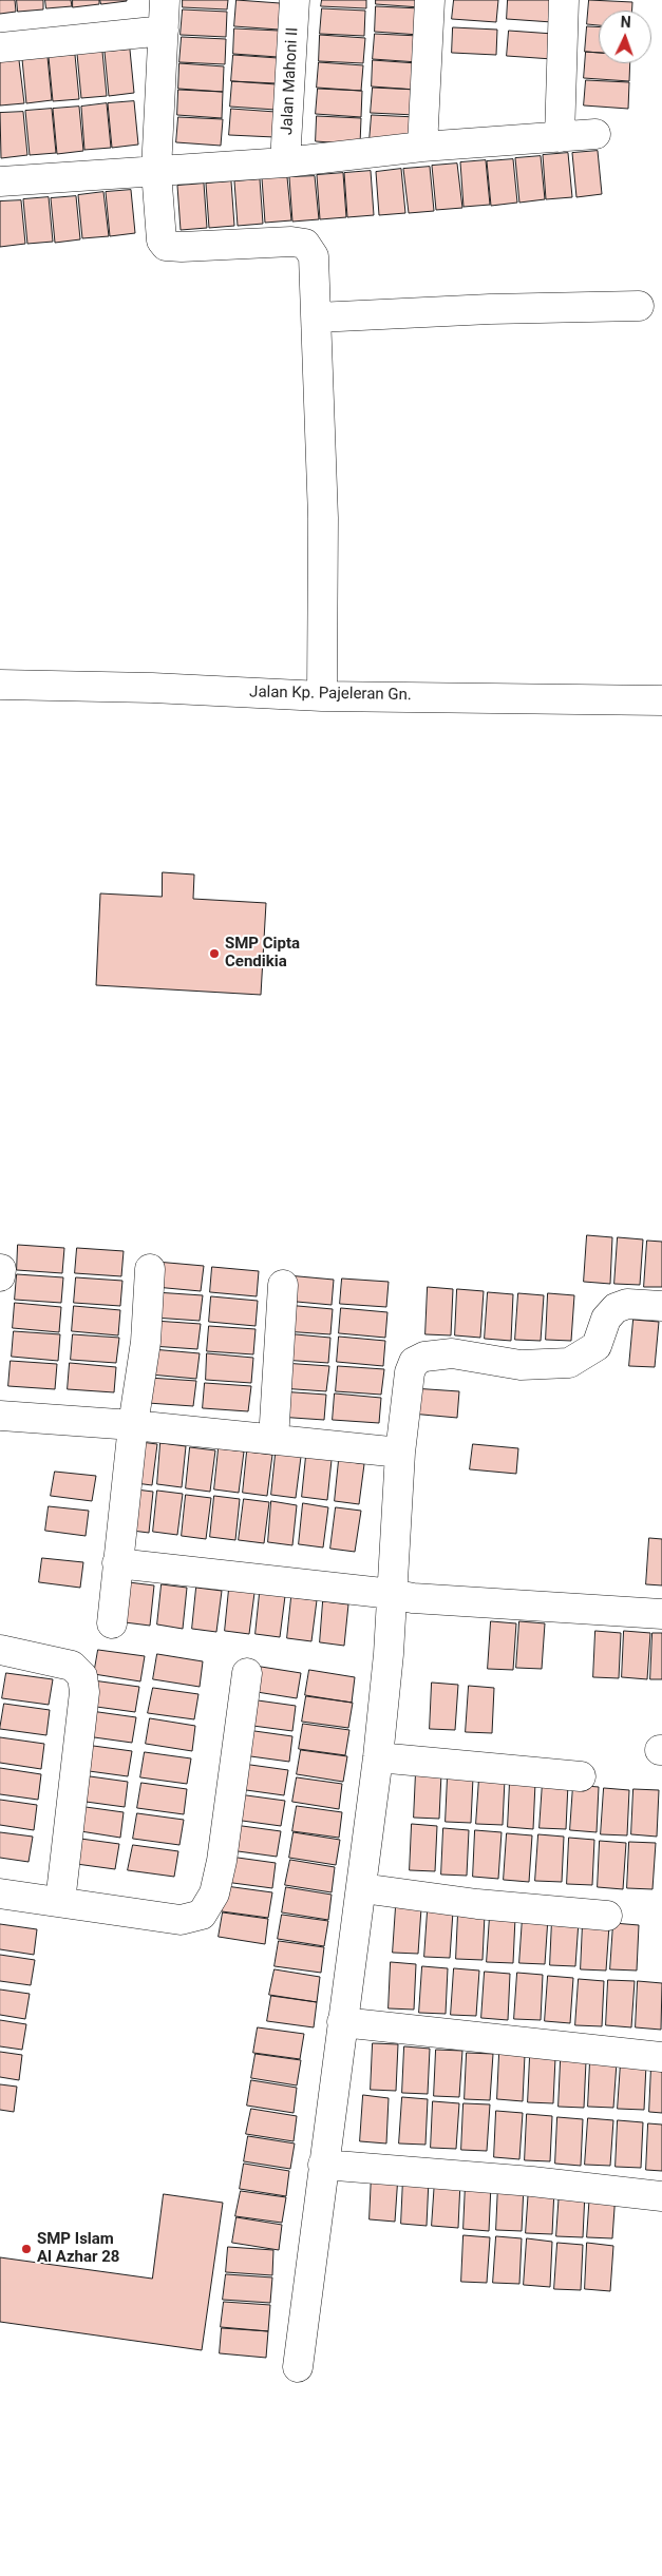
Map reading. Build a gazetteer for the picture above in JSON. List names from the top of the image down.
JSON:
{
  "streets": {
    "street": ["Jalan Mahoni II", "Jalan Kp. Pajeleran Gn."]
  },
  "places": ["SMP Cipta Cendikia", "SMP Islam Al Azhar 28"],
  "north": "top"
}
